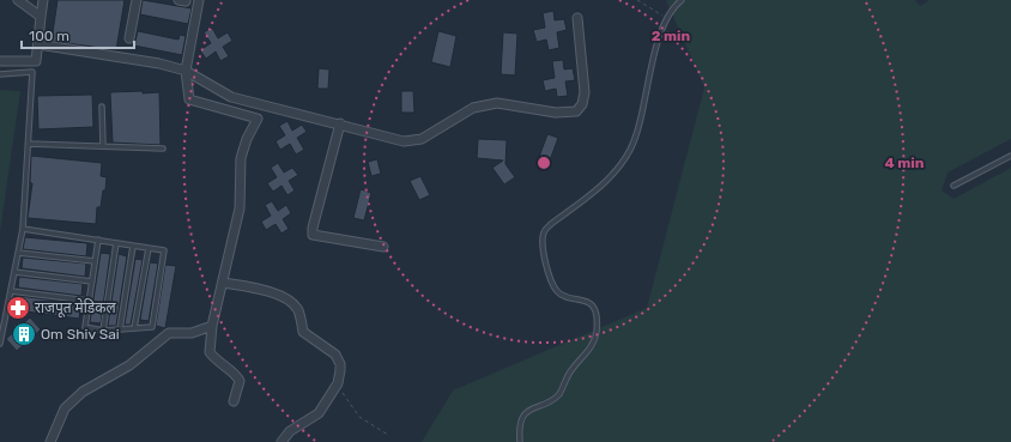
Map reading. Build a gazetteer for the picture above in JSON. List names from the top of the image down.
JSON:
{
  "places": {
    "pharmacy": ["राजपूत मेडिकल"],
    "building": ["Om Shiv Sai"]
  },
  "scale_bar": "100 m",
  "rings": ["2 min", "4 min"]
}
